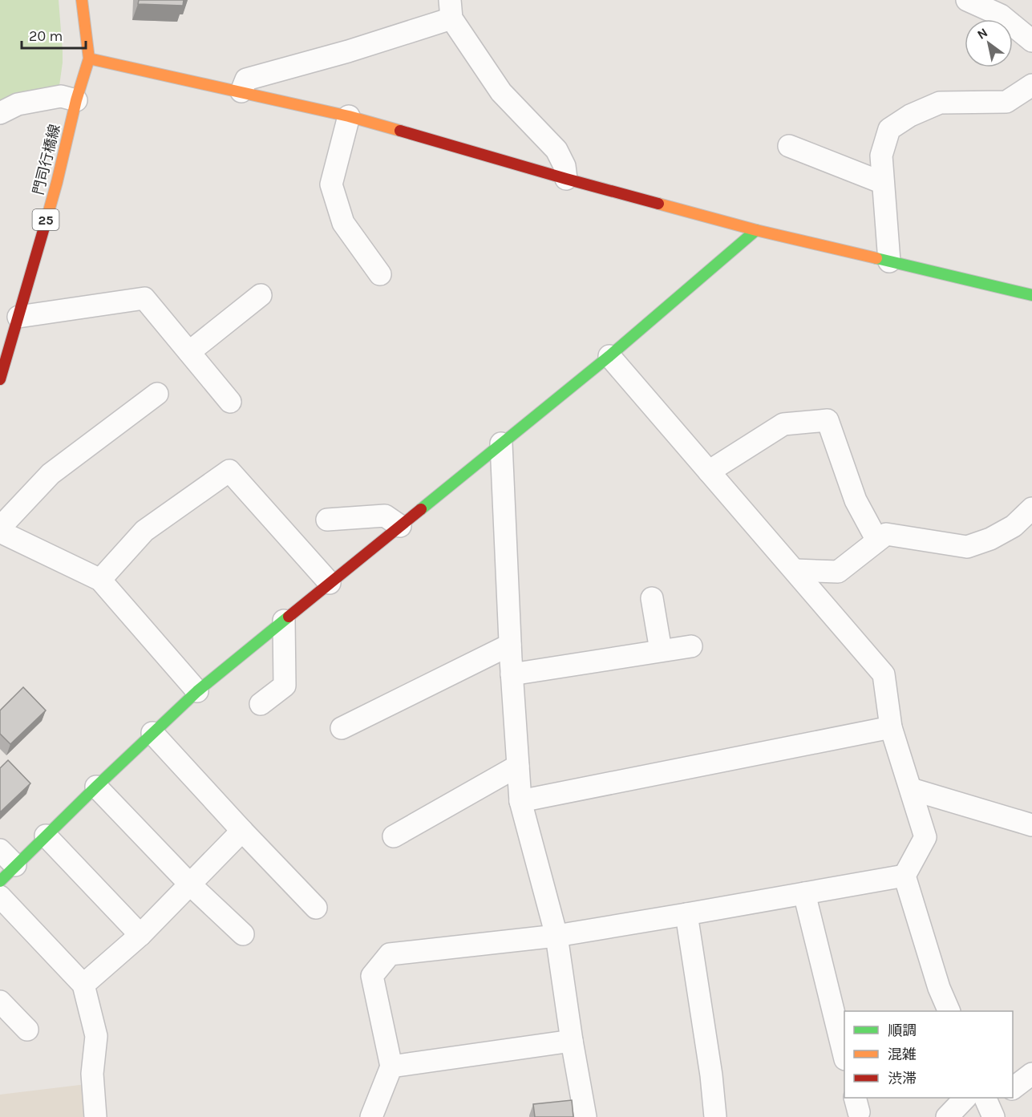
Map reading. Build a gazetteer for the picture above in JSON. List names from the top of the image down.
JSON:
{
  "streets": {
    "street": ["門司行橋線", "25"]
  },
  "legend": ["順調", "混雑", "渋滞"],
  "scale_bar": "20 m",
  "north": "top left"
}
